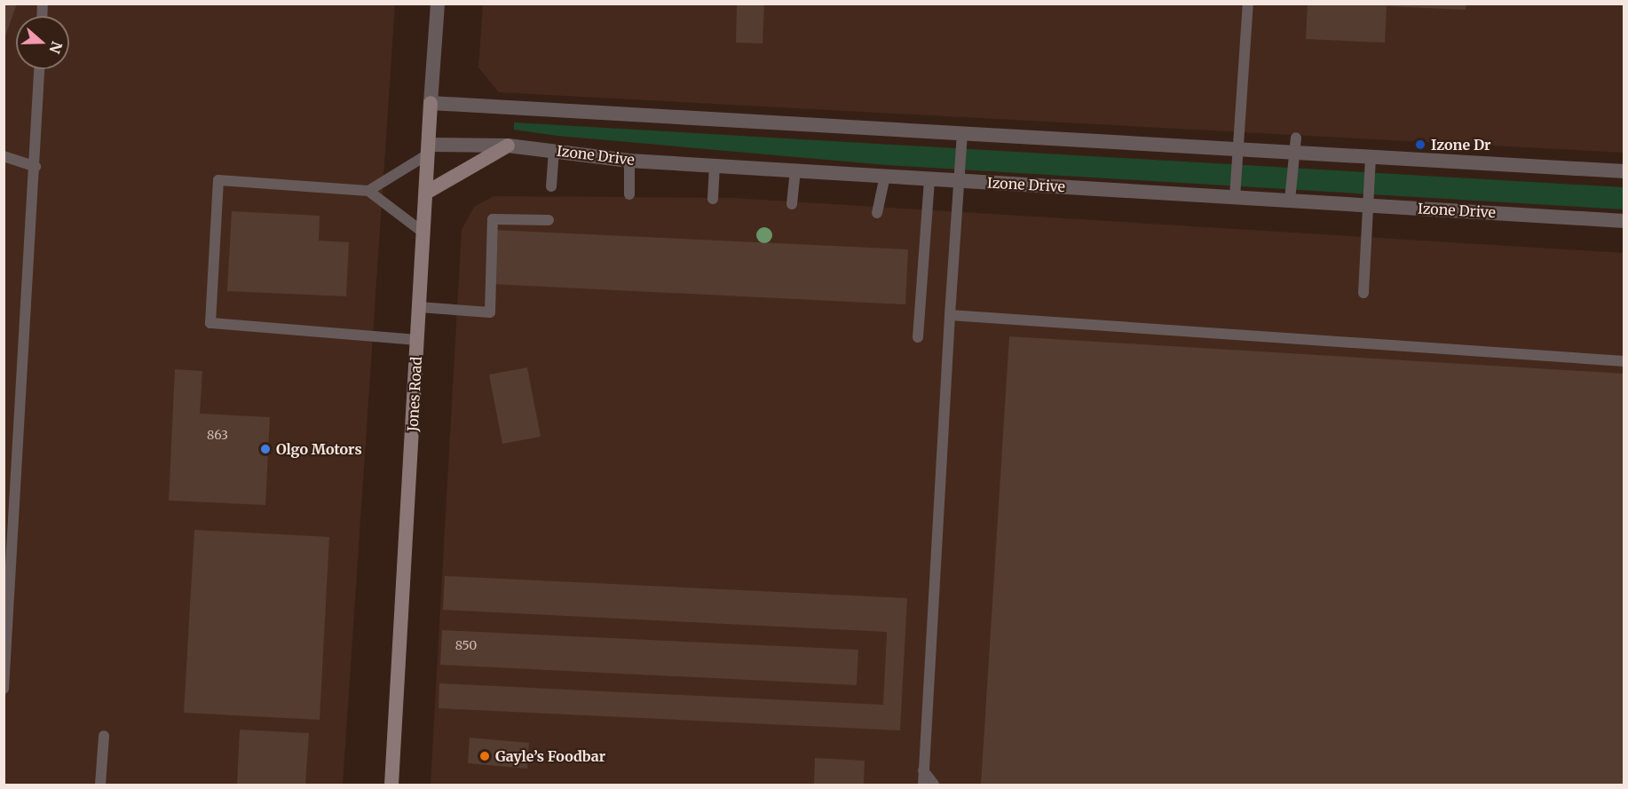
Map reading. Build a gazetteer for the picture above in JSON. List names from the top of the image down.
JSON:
{
  "streets": {
    "main road": ["Jones Road"],
    "street": ["Izone Drive"]
  },
  "crossings": [
    ["Izone Drive", "Jones Road"]
  ],
  "places": ["Izone Dr", "Olgo Motors", "Gayle’s Foodbar"],
  "house_numbers": ["863", "850"],
  "north": "right"
}
